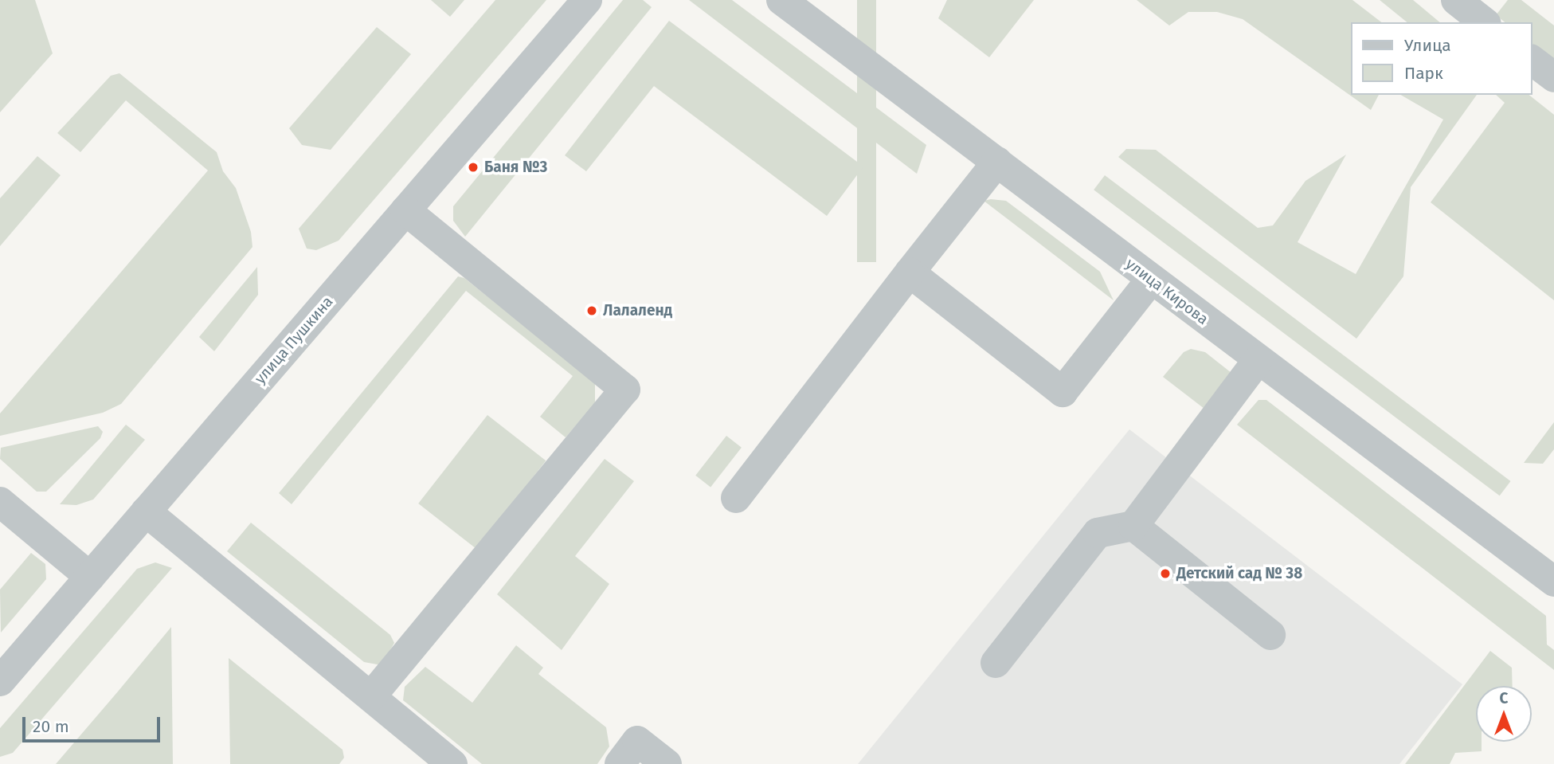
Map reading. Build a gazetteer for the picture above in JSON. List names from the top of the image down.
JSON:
{
  "streets": {
    "street": ["улица Кирова", "улица Пушкина"]
  },
  "places": ["Баня №3", "Лалаленд", "Детский сад № 38"],
  "legend": ["Улица", "Парк"],
  "scale_bar": "20 m",
  "north": "top"
}
